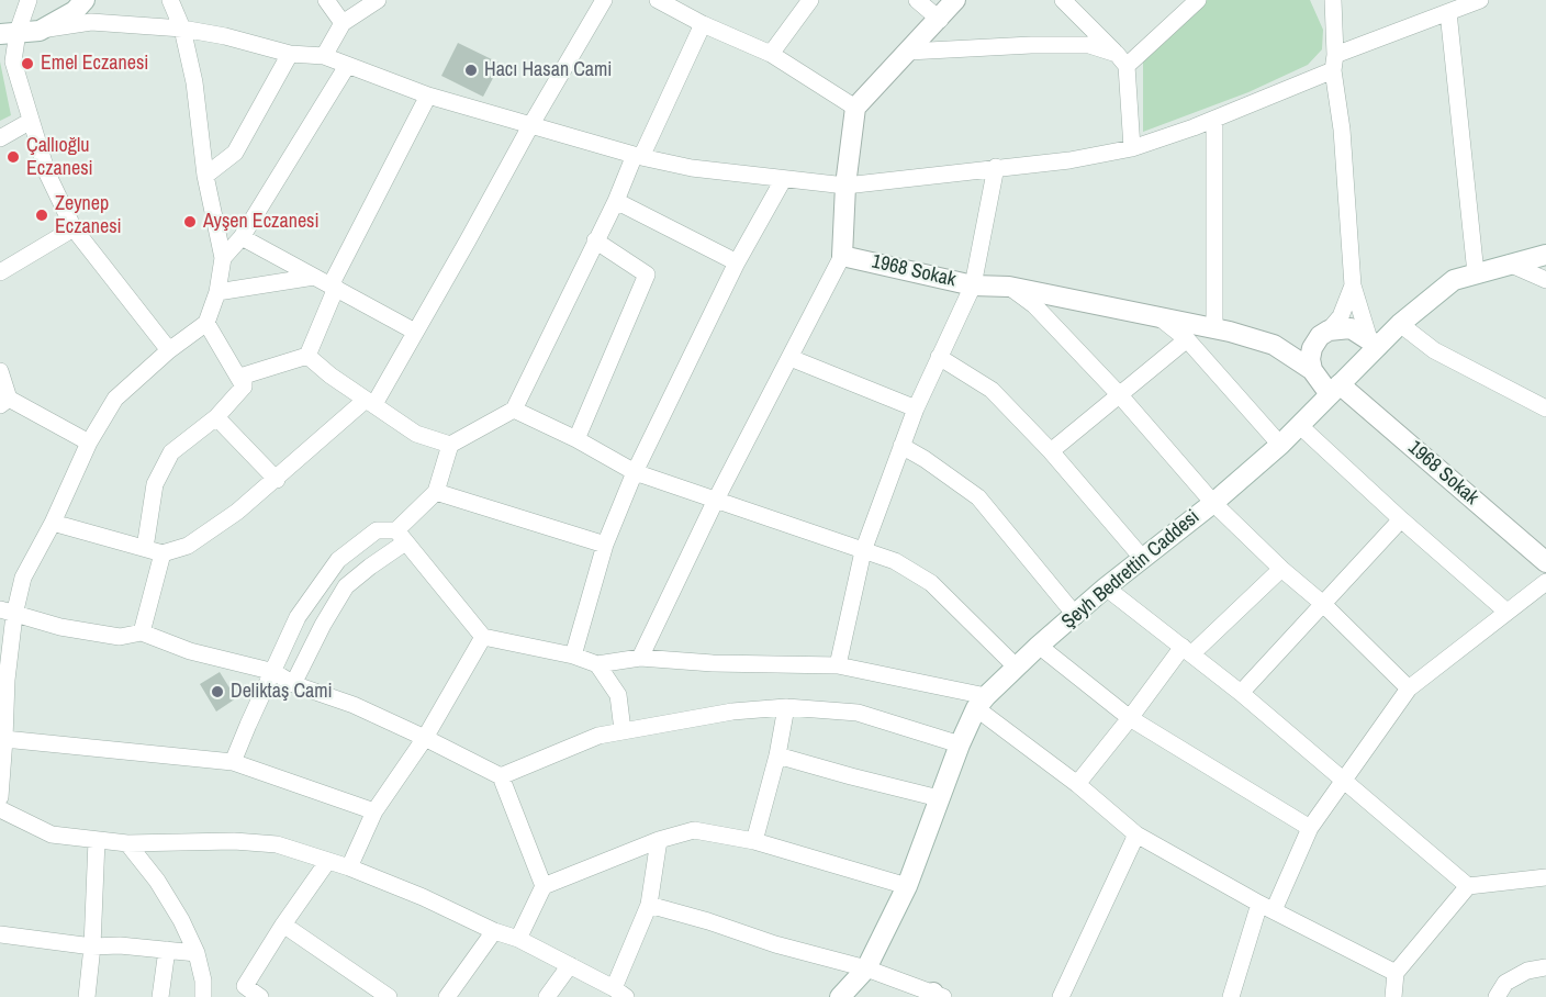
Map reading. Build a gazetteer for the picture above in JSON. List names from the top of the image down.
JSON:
{
  "streets": {
    "street": ["1968 Sokak", "Şeyh Bedrettin Caddesi"]
  },
  "crossings": [
    ["1968 Sokak", "Şeyh Bedrettin Caddesi"]
  ],
  "places": [
    "Emel Eczanesi",
    "Hacı Hasan Cami",
    "Çallıoğlu Eczanesi",
    "Zeynep Eczanesi",
    "Ayşen Eczanesi",
    "Deliktaş Cami"
  ]
}
